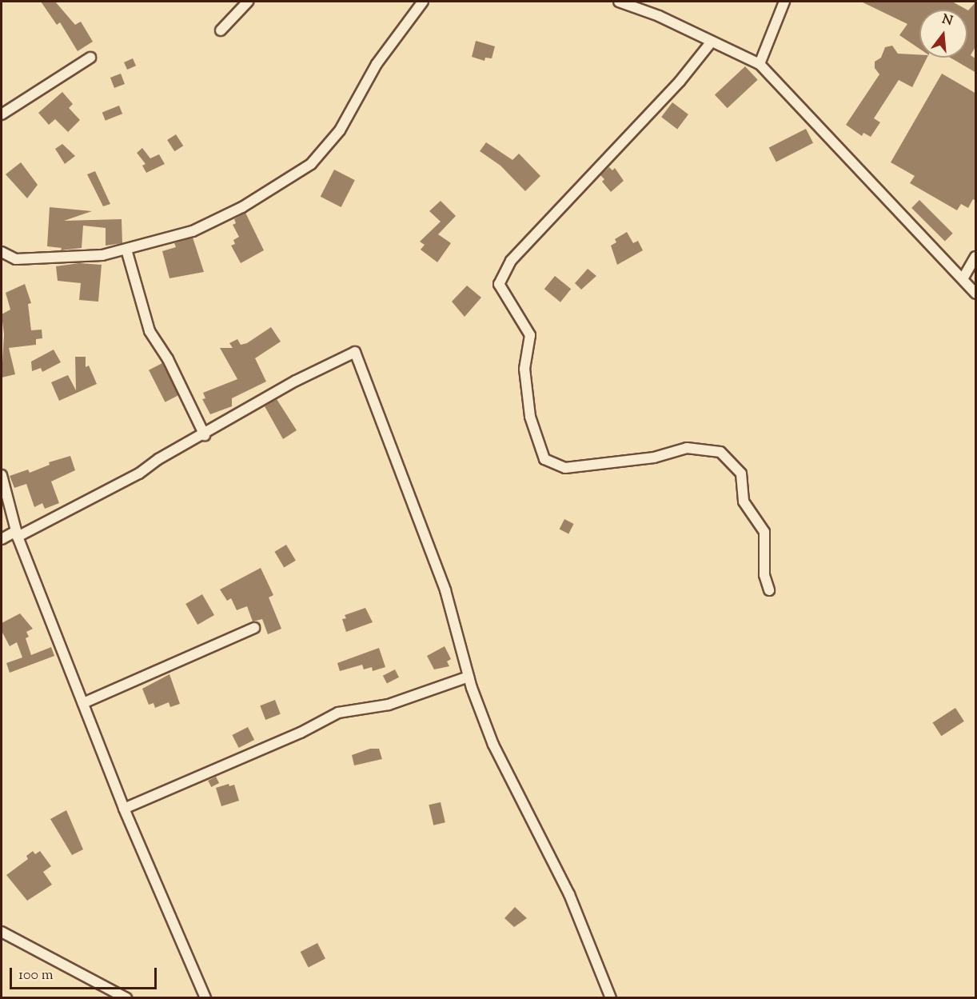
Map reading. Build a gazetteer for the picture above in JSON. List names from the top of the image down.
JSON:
{
  "scale_bar": "100 m",
  "north": "top"
}
